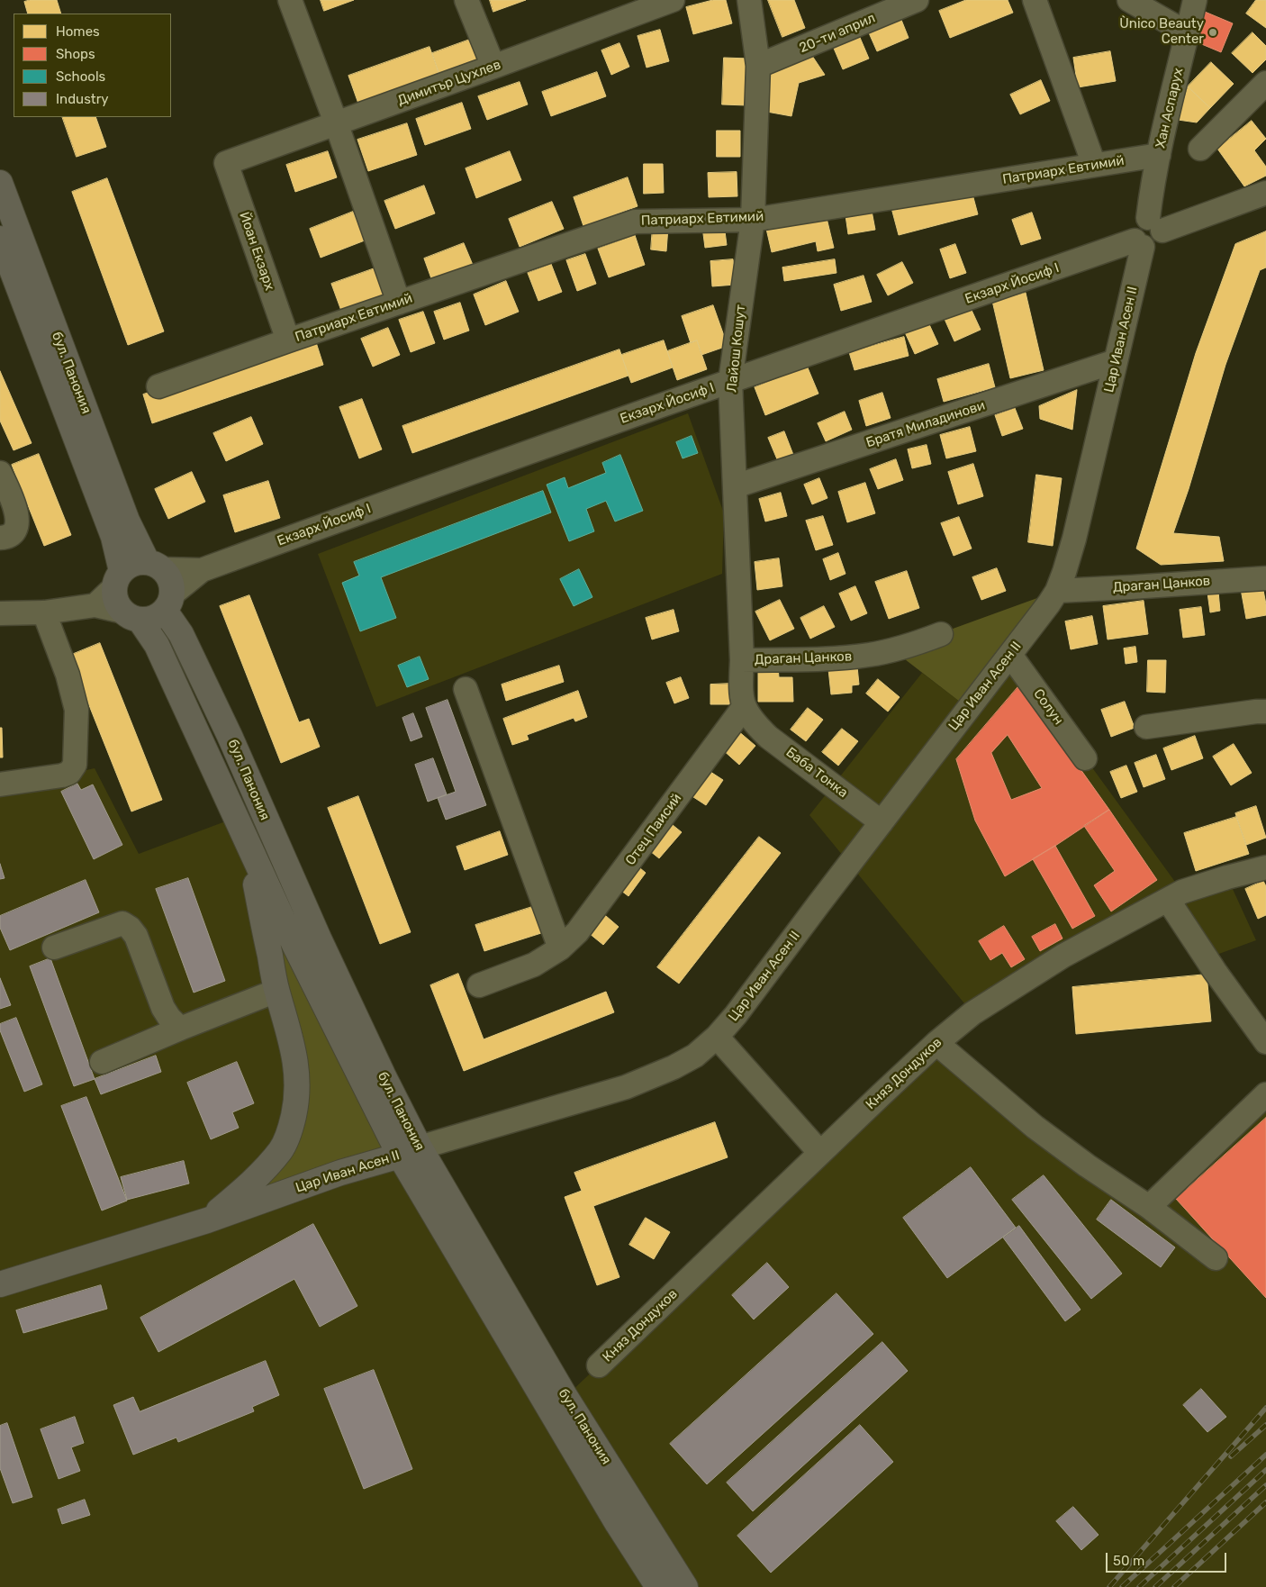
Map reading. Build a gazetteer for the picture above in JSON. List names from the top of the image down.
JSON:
{
  "streets": {
    "main road": ["Цар Иван Асен II", "бул. Панония"],
    "street": [
      "20-ти април",
      "Димитър Цухлев",
      "Хан Аспарух",
      "Патриарх Евтимий",
      "Йоан Екзарх",
      "Екзарх Йосиф I",
      "Лайош Кошут",
      "Братя Миладинови",
      "Драган Цанков",
      "Солун",
      "Баба Тонка",
      "Отец Паисий",
      "Княз Дондуков"
    ]
  },
  "crossings": [
    ["20-ти април", "Лайош Кошут"],
    ["Димитър Цухлев", "Йоан Екзарх"],
    ["Хан Аспарух", "Патриарх Евтимий"],
    ["Хан Аспарух", "Цар Иван Асен II"],
    ["Патриарх Евтимий", "Йоан Екзарх"],
    ["Патриарх Евтимий", "Лайош Кошут"],
    ["Екзарх Йосиф I", "Цар Иван Асен II"],
    ["Екзарх Йосиф I", "Лайош Кошут"],
    ["Екзарх Йосиф I", "бул. Панония"],
    ["Цар Иван Асен II", "бул. Панония"],
    ["Цар Иван Асен II", "Братя Миладинови"],
    ["Цар Иван Асен II", "Драган Цанков"],
    ["Цар Иван Асен II", "Солун"],
    ["Цар Иван Асен II", "Баба Тонка"],
    ["Лайош Кошут", "Братя Миладинови"],
    ["Лайош Кошут", "Драган Цанков"],
    ["Лайош Кошут", "Баба Тонка"],
    ["Лайош Кошут", "Отец Паисий"],
    ["Баба Тонка", "Отец Паисий"]
  ],
  "places": ["Ùnico Beauty Center"],
  "legend": [
    "Homes",
    "Shops",
    "Schools",
    "Industry"
  ],
  "scale_bar": "50 m"
}
